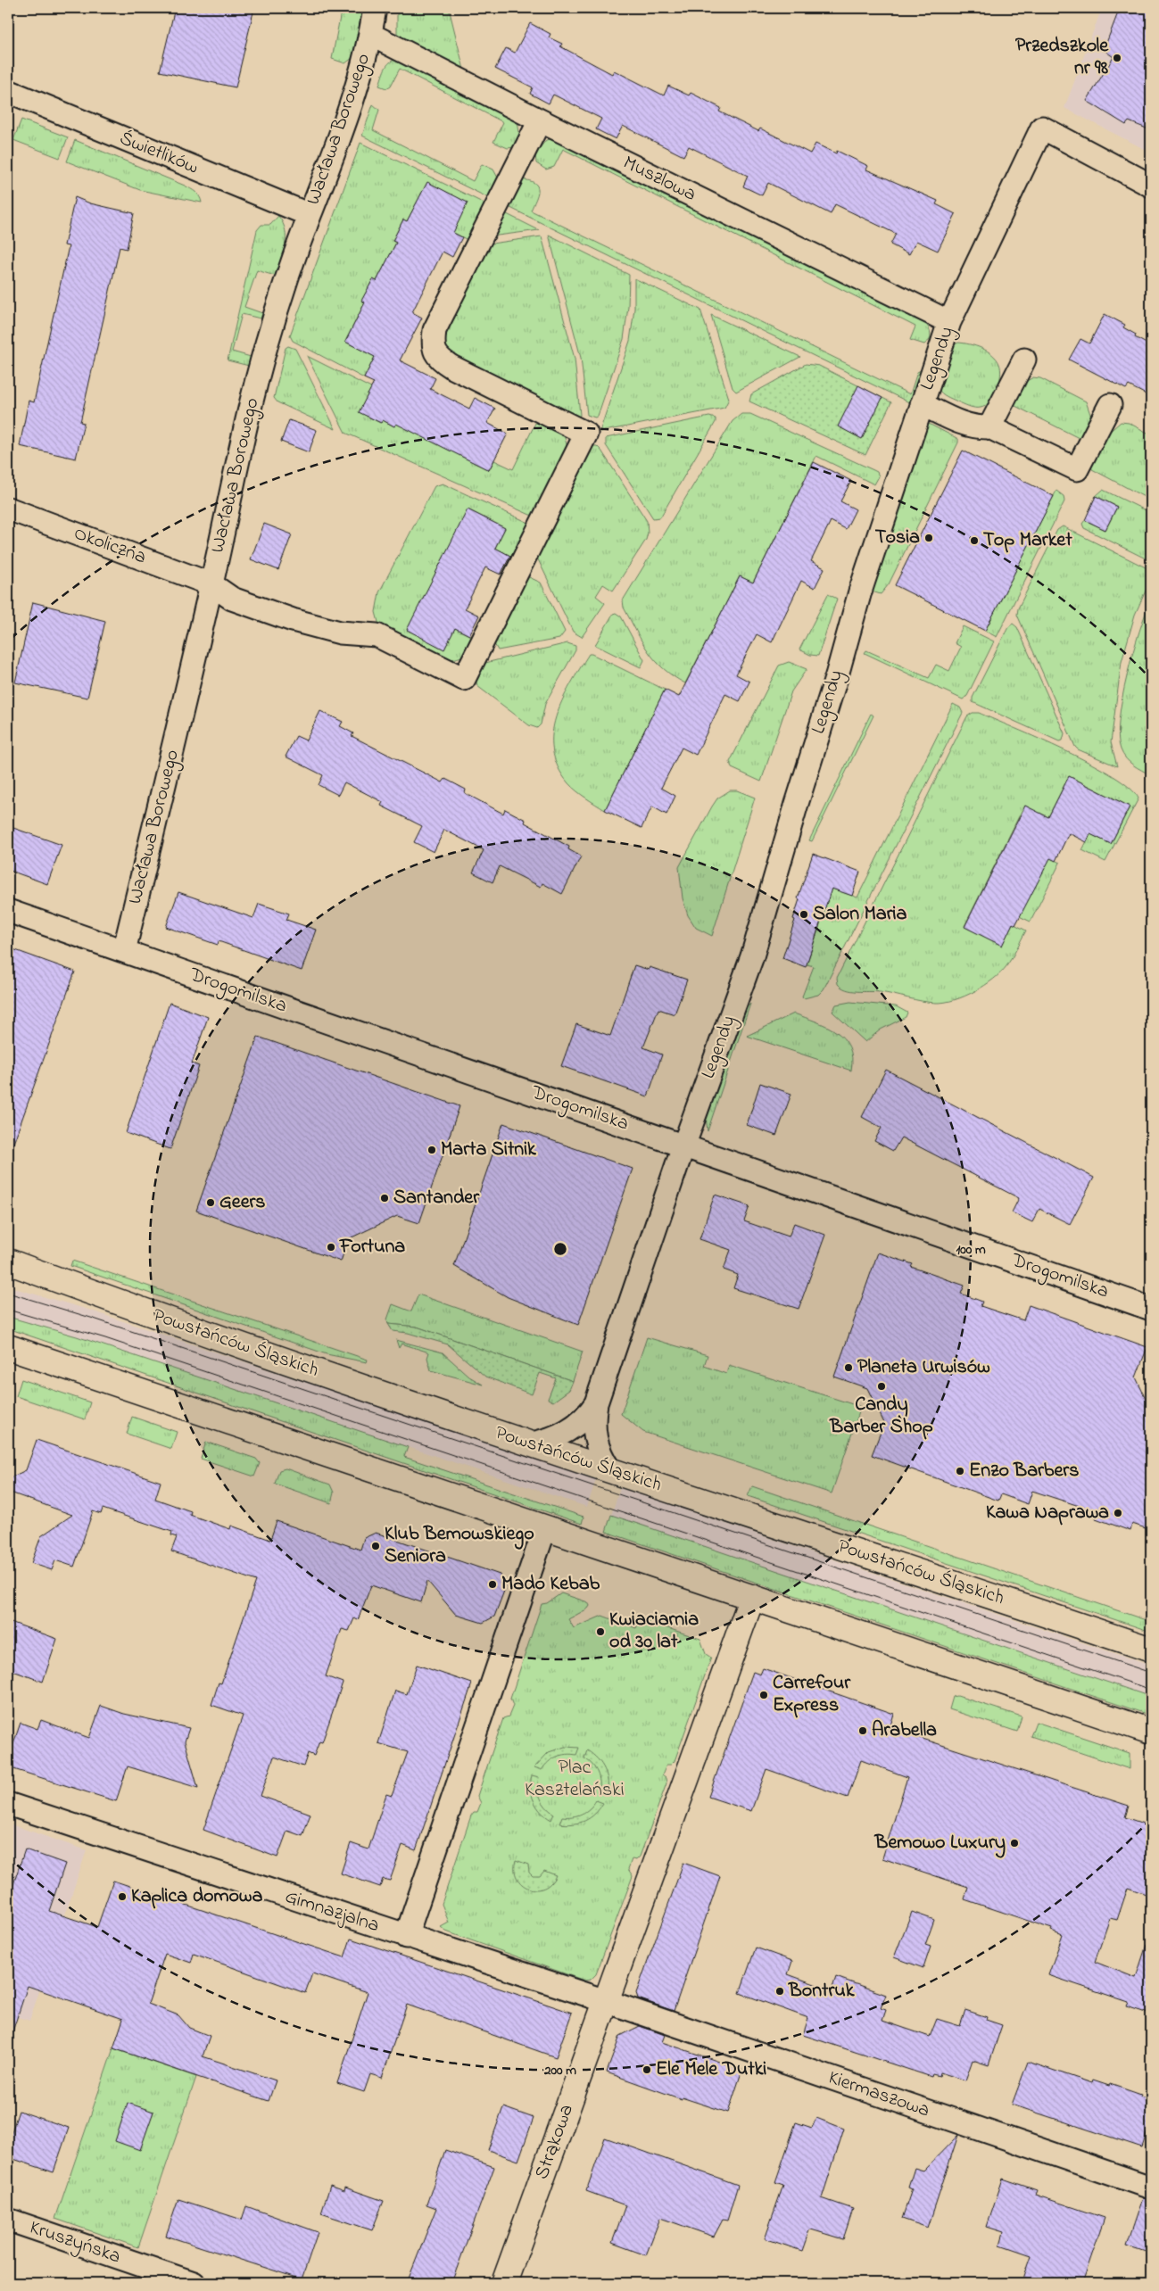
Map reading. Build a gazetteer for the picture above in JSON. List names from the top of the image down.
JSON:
{
  "streets": {
    "main road": ["Powstańców Śląskich", "Strąkowa"],
    "street": [
      "Wacława Borowego",
      "Świetlików",
      "Muszlowa",
      "Legendy",
      "Okoliczna",
      "Drogomilska",
      "Gimnazjalna",
      "Kiermaszowa",
      "Kruszyńska"
    ]
  },
  "crossings": [
    ["Wacława Borowego", "Świetlików"],
    ["Wacława Borowego", "Muszlowa"],
    ["Wacława Borowego", "Okoliczna"],
    ["Wacława Borowego", "Drogomilska"],
    ["Muszlowa", "Legendy"],
    ["Muszlowa", "Okoliczna"],
    ["Legendy", "Drogomilska"],
    ["Legendy", "Powstańców Śląskich"],
    ["Gimnazjalna", "Kiermaszowa"],
    ["Gimnazjalna", "Strąkowa"],
    ["Kiermaszowa", "Strąkowa"]
  ],
  "parks": ["Plac Kasztelański"],
  "places": [
    "Przedszkole nr 98",
    "Tosia",
    "Top Market",
    "Salon Maria",
    "Marta Sitnik",
    "Santander",
    "Geers",
    "Fortuna",
    "Planeta Urwisów",
    "Candy Barber Shop",
    "Enzo Barbers",
    "Kawa Naprawa",
    "Klub Bemowskiego Seniora",
    "Mado Kebab",
    "Kwiaciarnia od 30 lat",
    "Carrefour Express",
    "Arabella",
    "Bemowo Luxury",
    "Kaplica domowa",
    "Bontruk",
    "Ele Mele Dutki"
  ],
  "rings": ["100 m", "200 m"]
}
